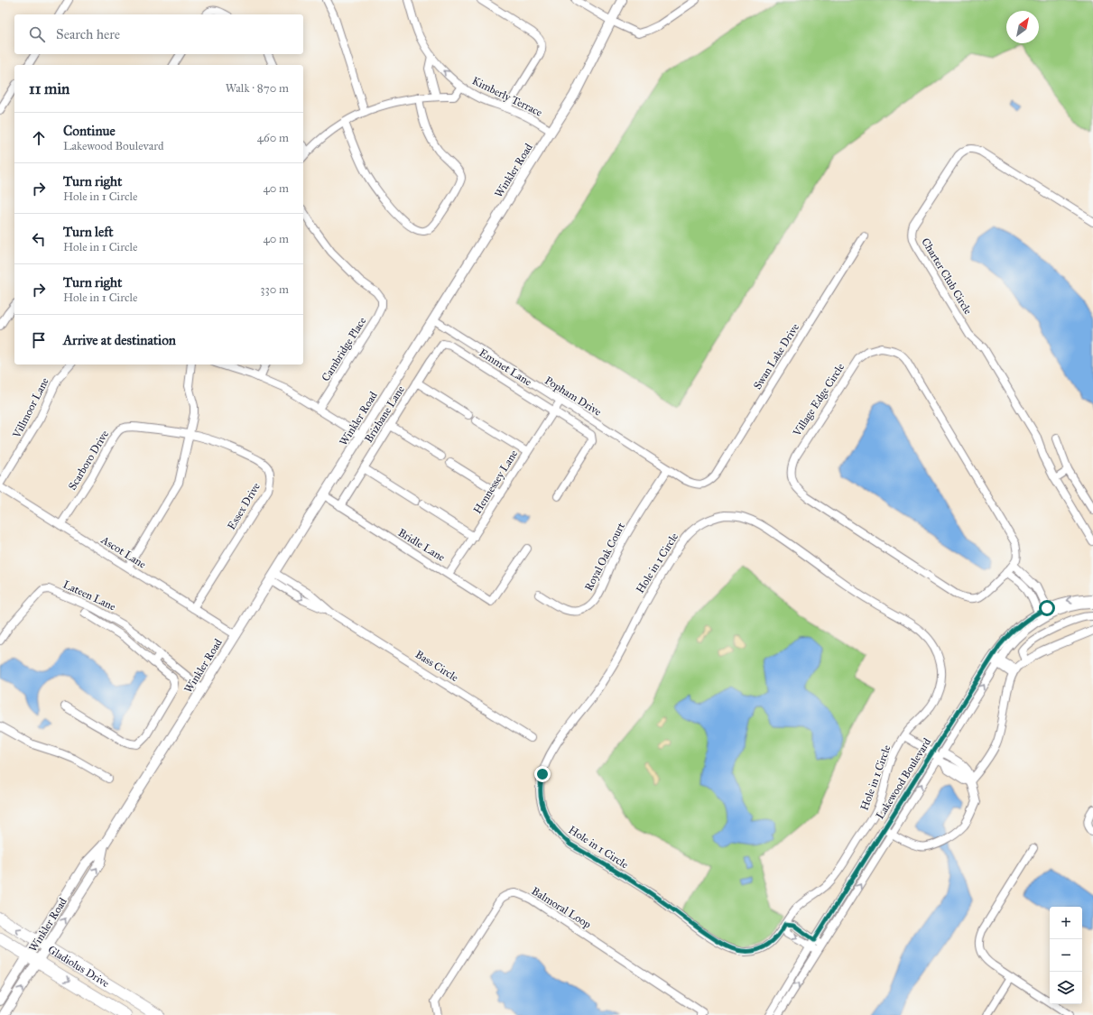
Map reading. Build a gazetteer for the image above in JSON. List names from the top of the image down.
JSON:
{
  "streets": {
    "main road": ["Gladiolus Drive"],
    "street": [
      "Kimberly Terrace",
      "Winkler Road",
      "Charter Club Circle",
      "Cambridge Place",
      "Swan Lake Drive",
      "Emmet Lane",
      "Popham Drive",
      "Village Edge Circle",
      "Villmoor Lane",
      "Brizbane Lane",
      "Scarboro Drive",
      "Hennessey Lane",
      "Essex Drive",
      "Bridle Lane",
      "Ascot Lane",
      "Royal Oak Court",
      "Hole in 1 Circle",
      "Lateen Lane",
      "Bass Circle",
      "Lakewood Boulevard",
      "Balmoral Loop"
    ]
  },
  "crossings": [
    ["Kimberly Terrace", "Winkler Road"],
    ["Winkler Road", "Popham Drive"],
    ["Winkler Road", "Bridle Lane"],
    ["Winkler Road", "Ascot Lane"],
    ["Winkler Road", "Lateen Lane"],
    ["Winkler Road", "Bass Circle"],
    ["Winkler Road", "Gladiolus Drive"],
    ["Swan Lake Drive", "Popham Drive"],
    ["Emmet Lane", "Brizbane Lane"],
    ["Emmet Lane", "Hennessey Lane"],
    ["Popham Drive", "Hennessey Lane"],
    ["Popham Drive", "Royal Oak Court"],
    ["Brizbane Lane", "Bridle Lane"],
    ["Scarboro Drive", "Essex Drive"],
    ["Scarboro Drive", "Ascot Lane"],
    ["Hennessey Lane", "Bridle Lane"],
    ["Essex Drive", "Ascot Lane"]
  ],
  "north": "top right",
  "page": {
    "search": "Search here",
    "heading": ["11 min", "Walk · 870 m"],
    "list": [
      ["Continue", "Lakewood Boulevard", "460 m"],
      ["Turn right", "Hole in 1 Circle", "40 m"],
      ["Turn left", "Hole in 1 Circle", "40 m"],
      ["Turn right", "Hole in 1 Circle", "330 m"],
      "Arrive at destination"
    ],
    "map_buttons": ["+", "−"]
  }
}
